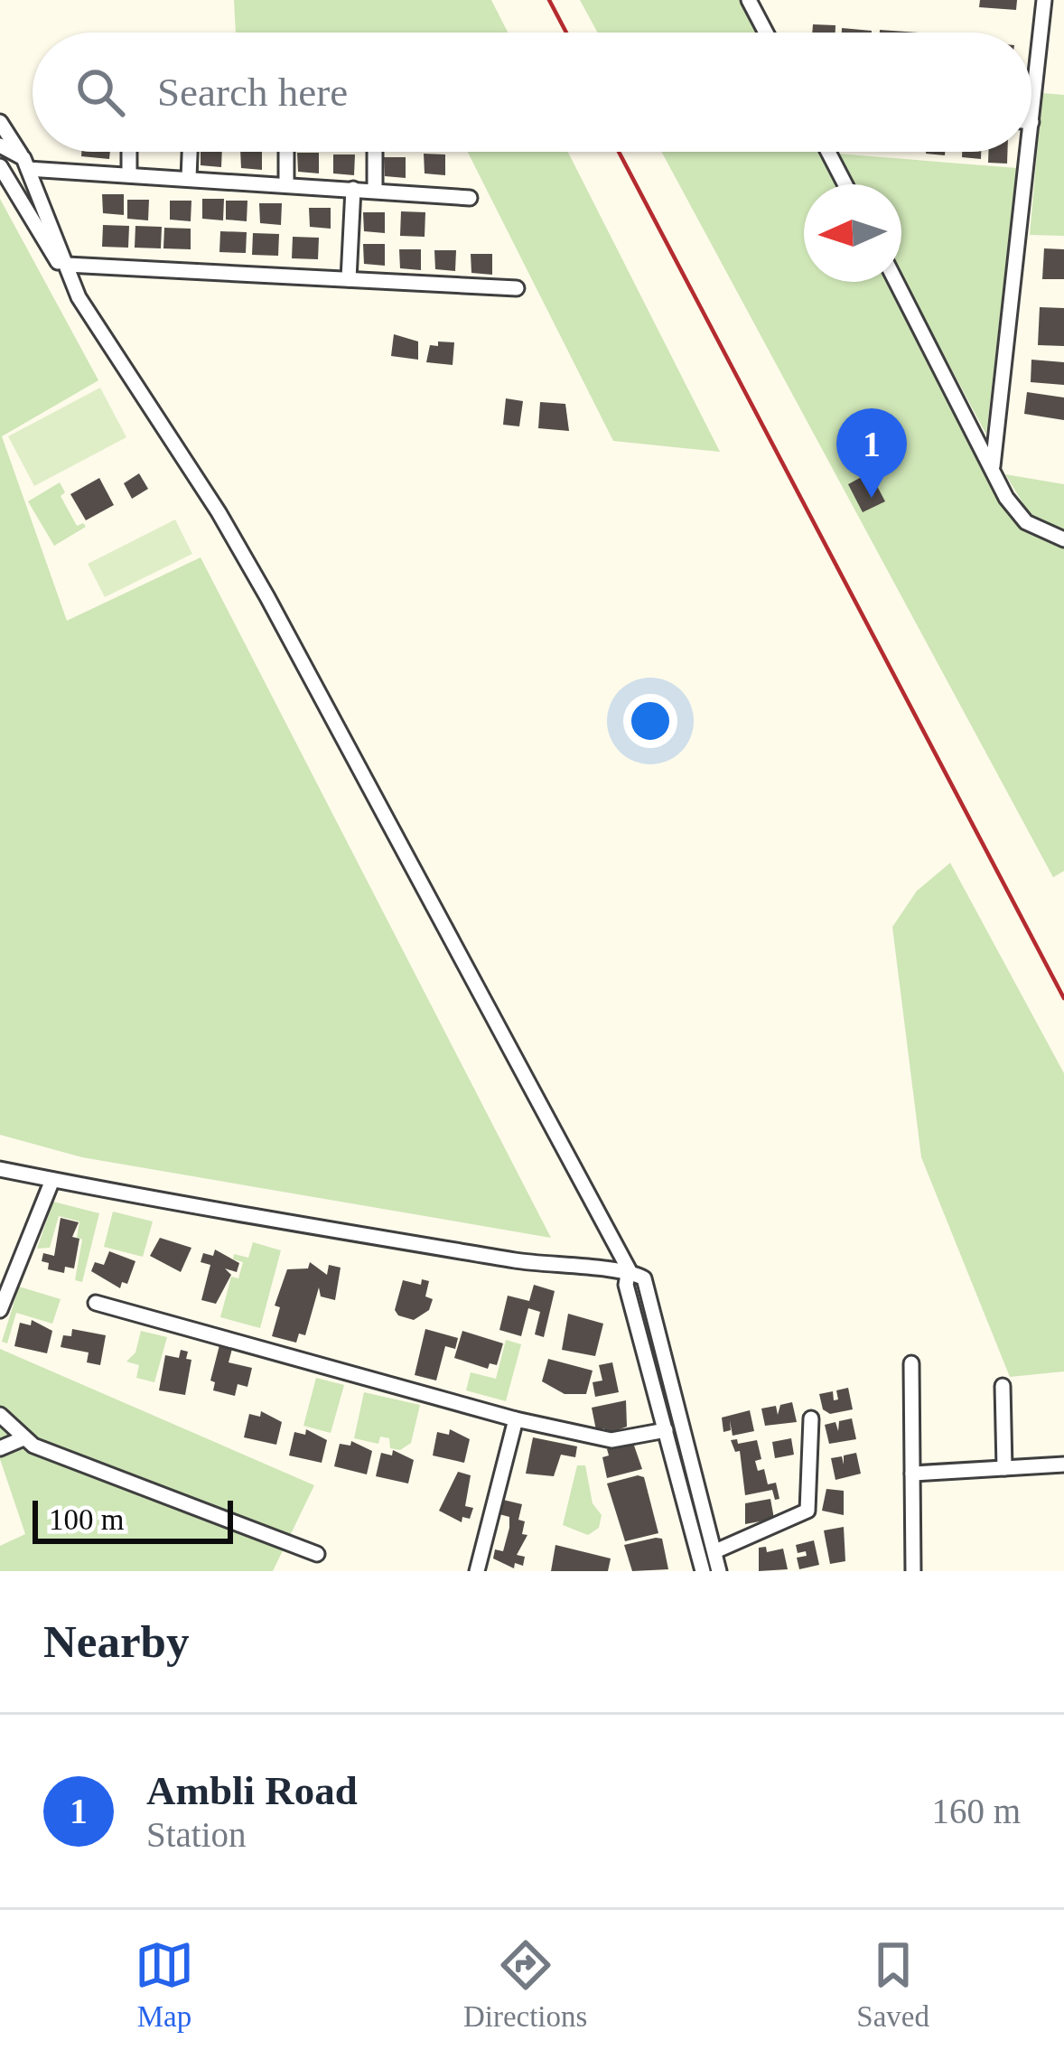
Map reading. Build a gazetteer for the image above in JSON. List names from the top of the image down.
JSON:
{
  "scale_bar": "100 m",
  "north": "left",
  "page": {
    "search": "Search here",
    "pins": "1",
    "scale": "100 m",
    "heading": "Nearby",
    "list": [
      {
        "mark": "1",
        "name": "Ambli Road",
        "note": "Station",
        "value": "160 m"
      }
    ],
    "nav": ["Map", "Directions", "Saved"]
  }
}
